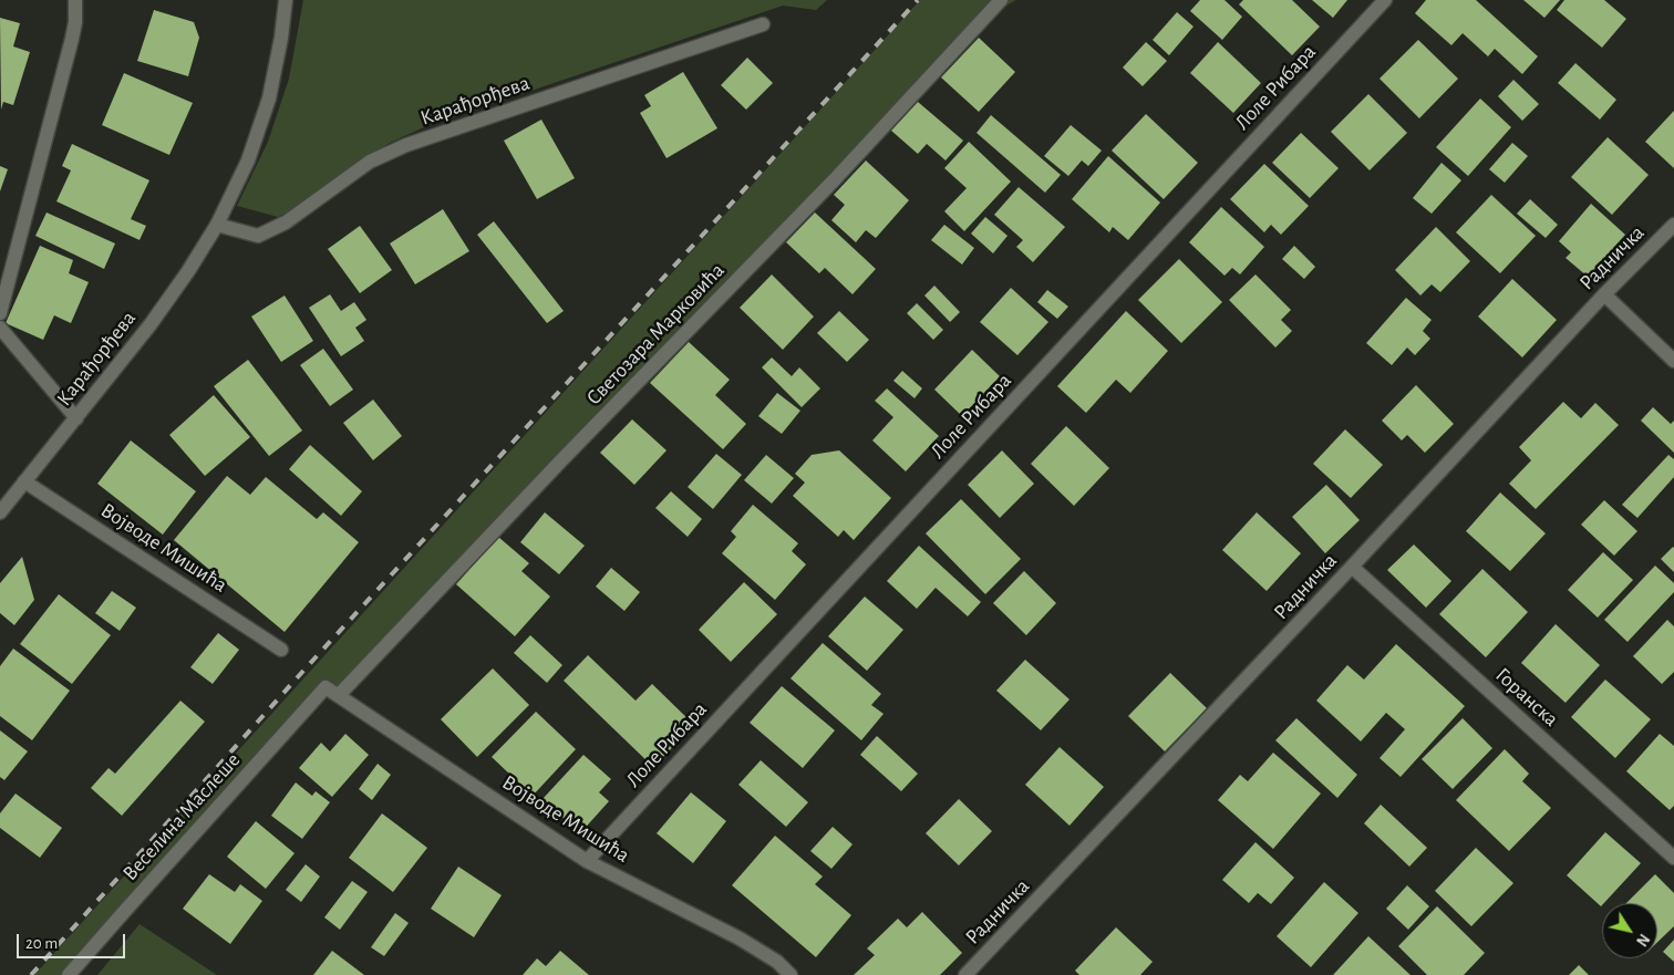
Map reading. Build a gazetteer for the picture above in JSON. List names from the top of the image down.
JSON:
{
  "streets": {
    "street": [
      "Лоле Рибара",
      "Карађорђева",
      "Радничка",
      "Светозара Марковића",
      "Војводе Мишића",
      "Горанска",
      "Веселина Маслеше"
    ]
  },
  "crossings": [
    ["Лоле Рибара", "Војводе Мишића"],
    ["Карађорђева", "Војводе Мишића"],
    ["Радничка", "Горанска"],
    ["Светозара Марковића", "Војводе Мишића"],
    ["Војводе Мишића", "Веселина Маслеше"]
  ],
  "scale_bar": "20 m",
  "north": "bottom right"
}
